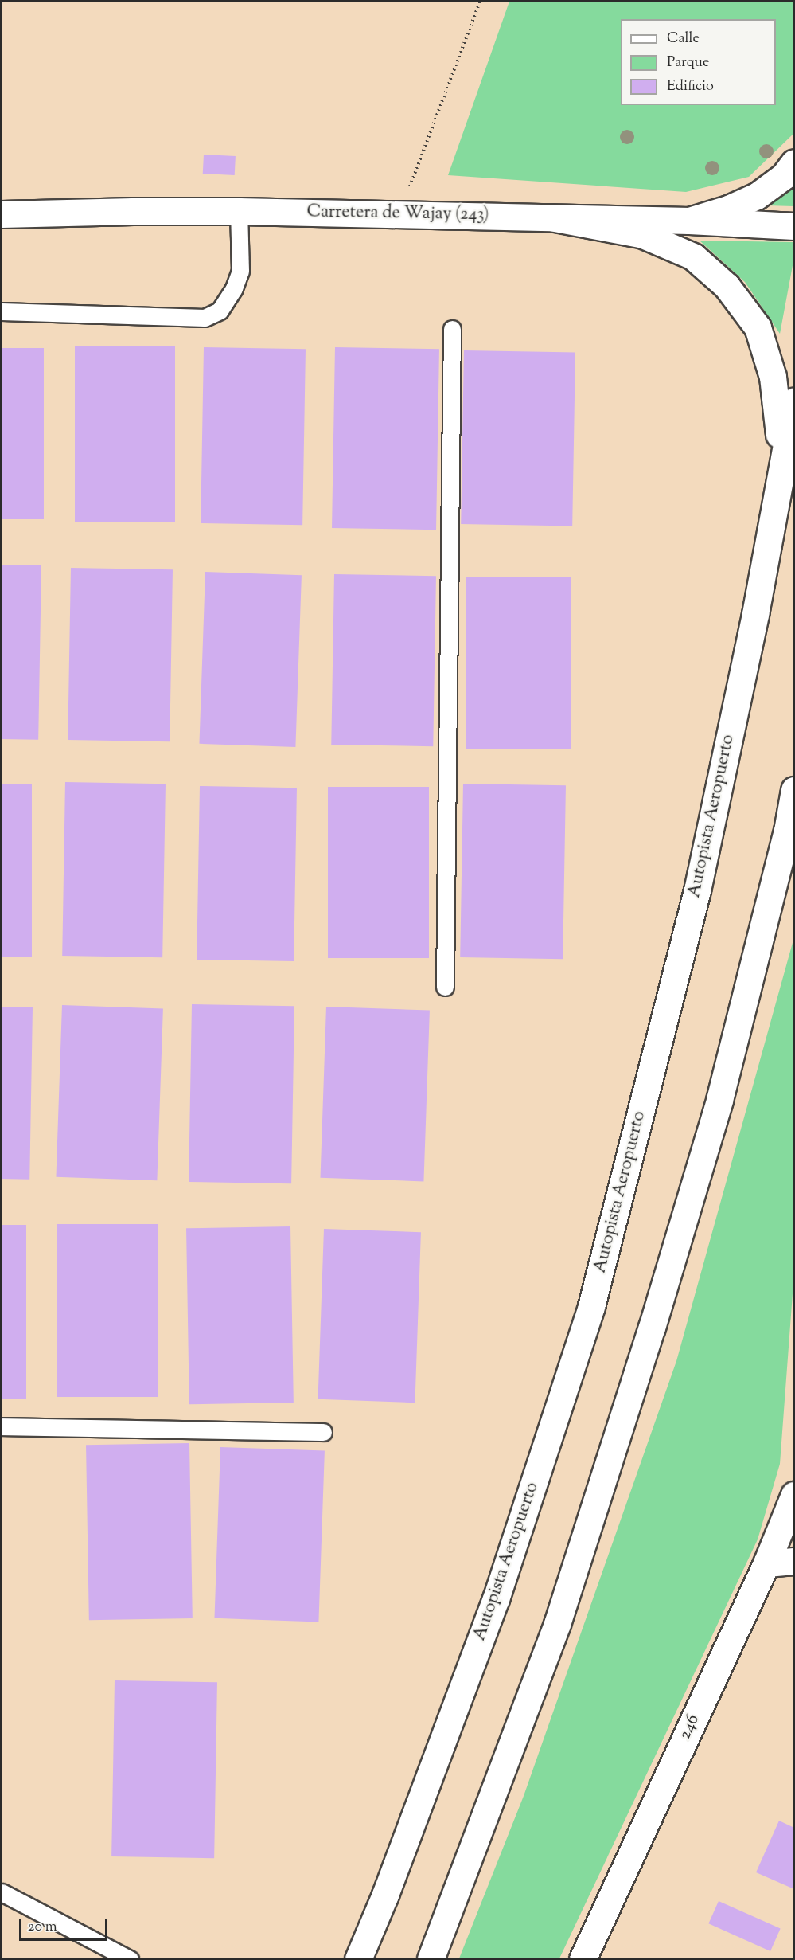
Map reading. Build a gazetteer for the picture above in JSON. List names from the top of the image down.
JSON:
{
  "streets": {
    "main road": ["Carretera de Wajay (243)", "Autopista Aeropuerto", "246"]
  },
  "legend": ["Calle", "Parque", "Edificio"],
  "scale_bar": "20 m"
}
